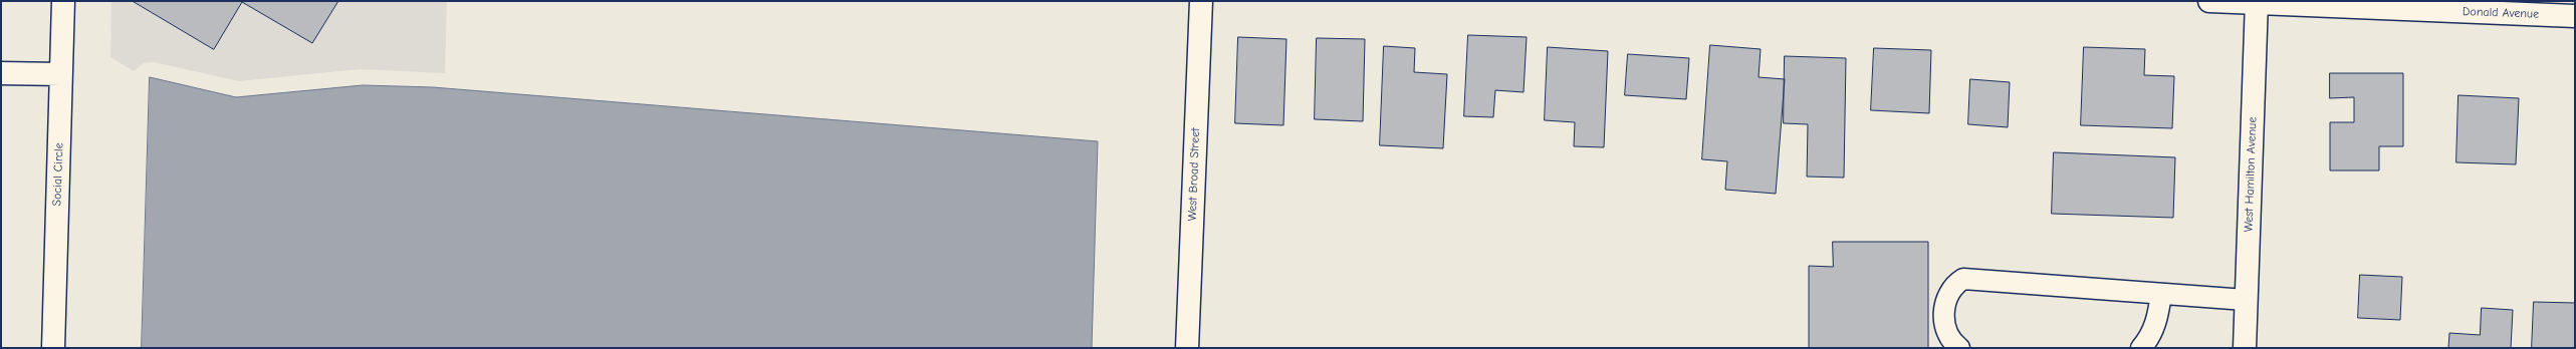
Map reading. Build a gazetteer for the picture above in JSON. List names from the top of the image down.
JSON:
{
  "streets": {
    "street": [
      "Donald Avenue",
      "Social Circle",
      "West Broad Street",
      "West Hamilton Avenue"
    ]
  },
  "crossings": [
    ["Donald Avenue", "West Hamilton Avenue"]
  ]
}
